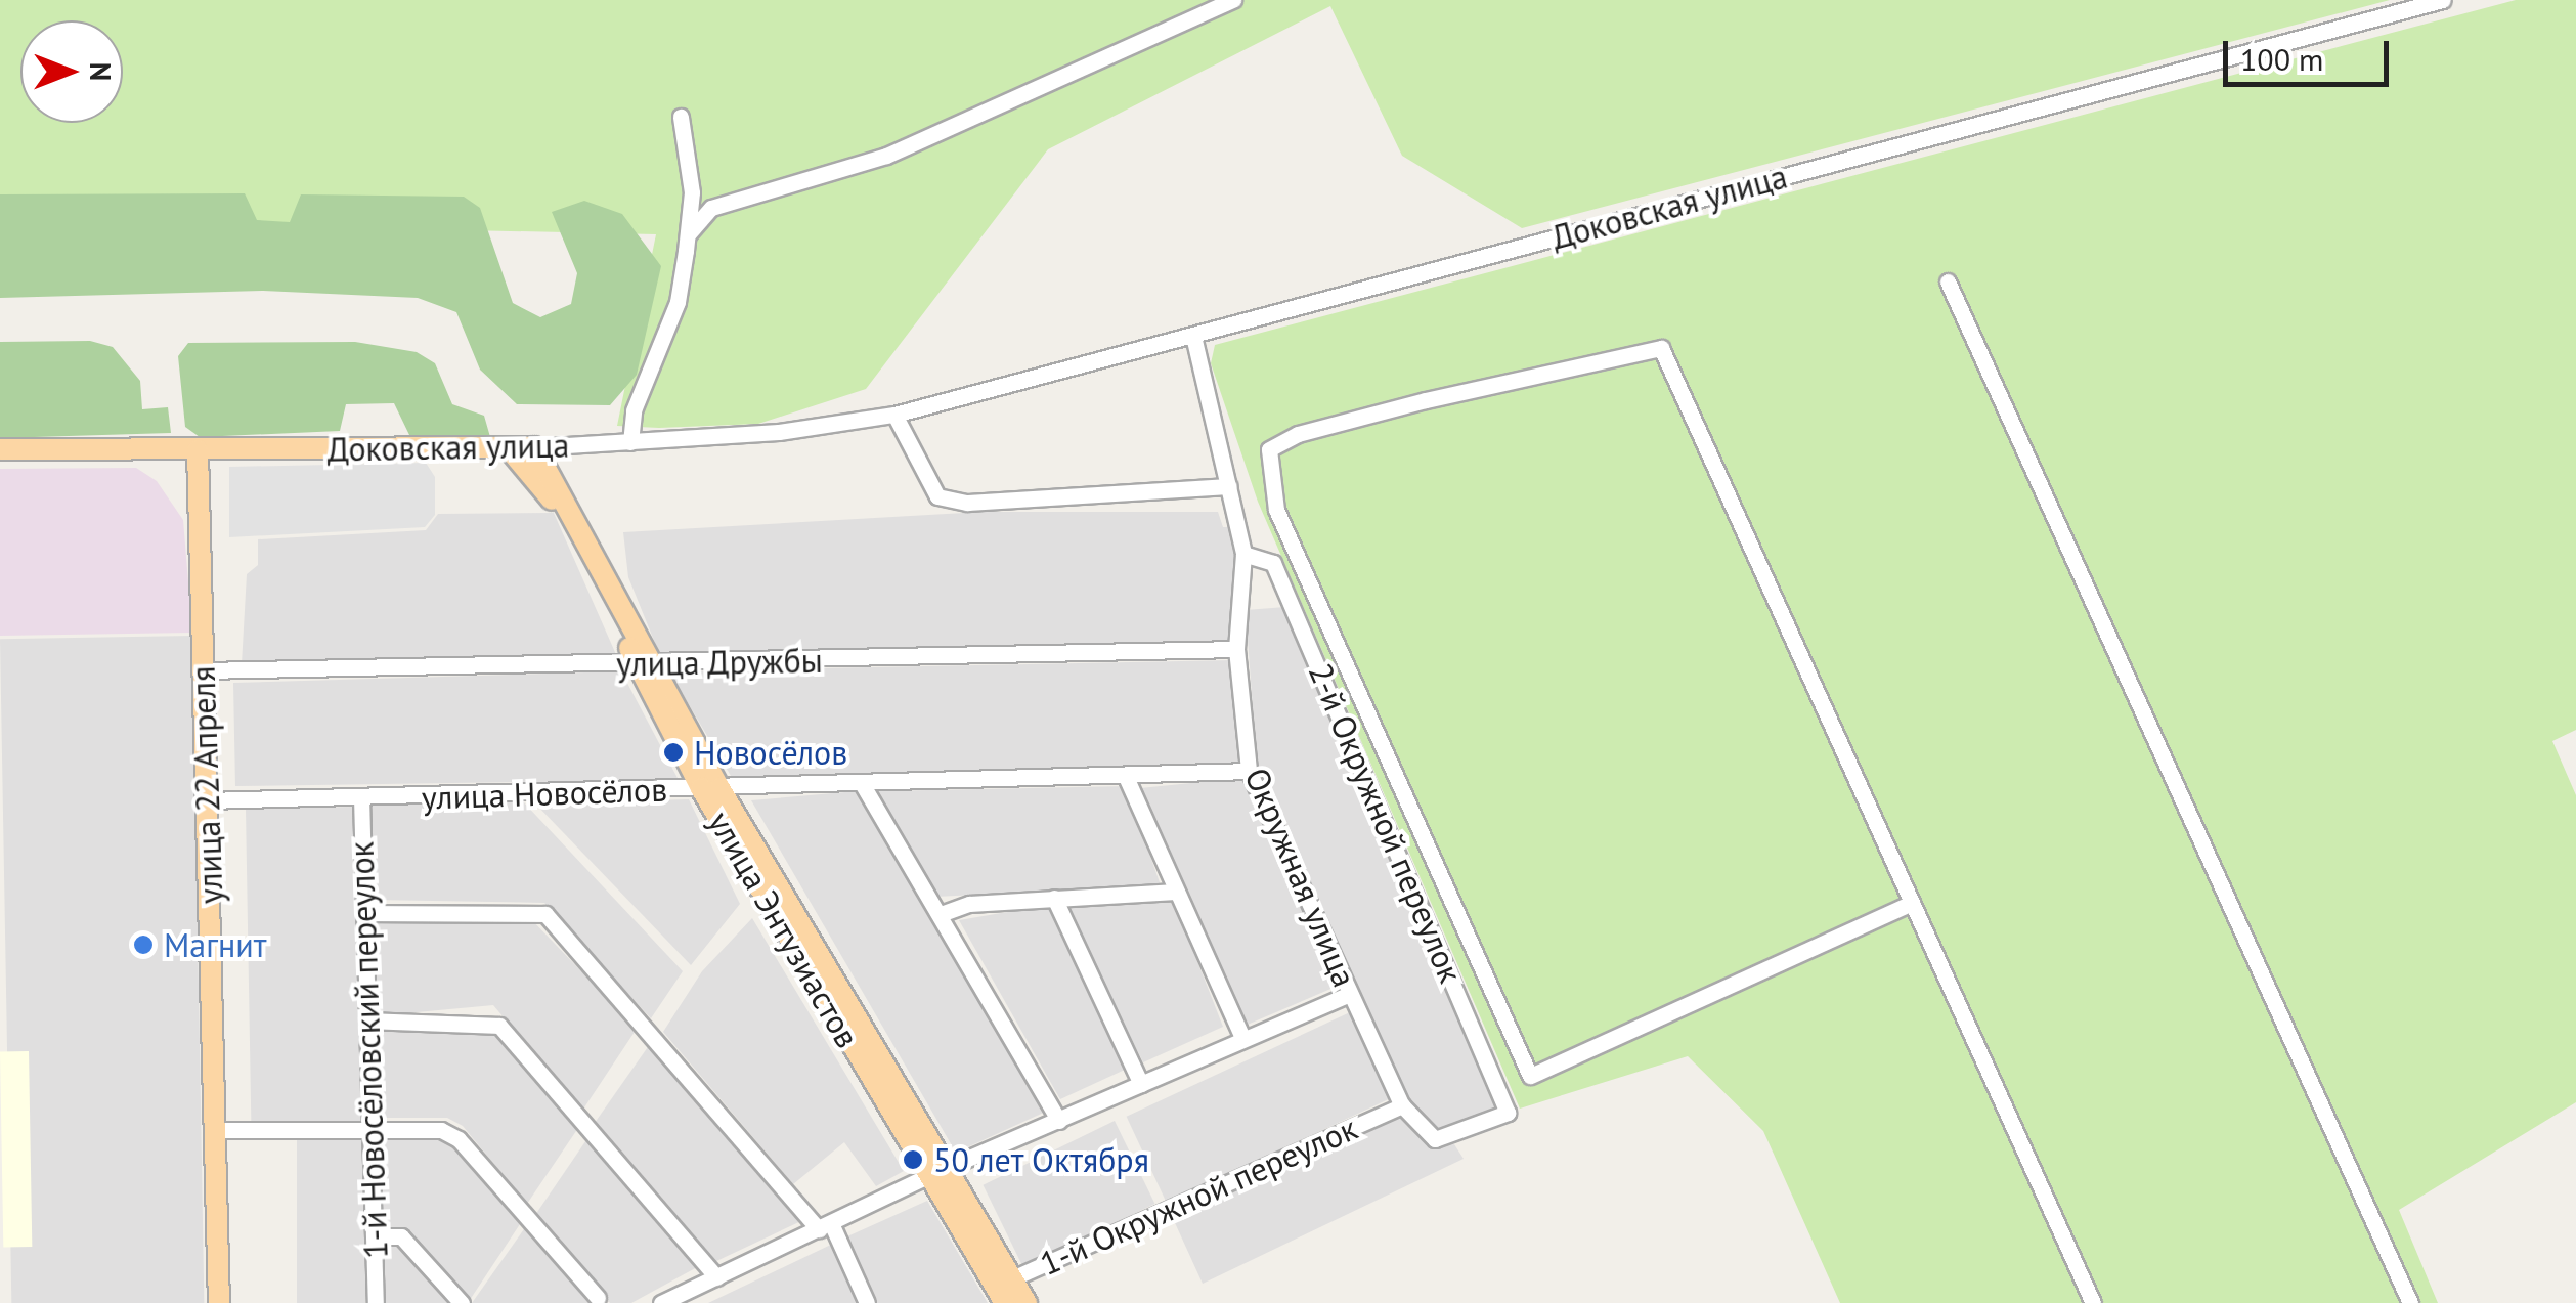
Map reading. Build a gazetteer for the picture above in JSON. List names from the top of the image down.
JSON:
{
  "streets": {
    "main road": ["Доковская улица", "улица 22 Апреля", "улица Энтузиастов"],
    "street": [
      "улица Дружбы",
      "улица Новосёлов",
      "2-й Окружной переулок",
      "Окружная улица",
      "1-й Новосёловский переулок",
      "1-й Окружной переулок"
    ]
  },
  "crossings": [
    ["Доковская улица", "улица 22 Апреля"],
    ["Доковская улица", "Окружная улица"],
    ["Доковская улица", "улица Энтузиастов"],
    ["улица Дружбы", "улица 22 Апреля"],
    ["улица Дружбы", "Окружная улица"],
    ["улица Дружбы", "улица Энтузиастов"],
    ["улица 22 Апреля", "улица Новосёлов"],
    ["улица Новосёлов", "Окружная улица"],
    ["улица Новосёлов", "улица Энтузиастов"],
    ["улица Новосёлов", "1-й Новосёловский переулок"],
    ["2-й Окружной переулок", "Окружная улица"],
    ["Окружная улица", "1-й Окружной переулок"],
    ["улица Энтузиастов", "1-й Окружной переулок"]
  ],
  "places": ["Новосёлов", "Магнит", "50 лет Октября"],
  "scale_bar": "100 m",
  "north": "right"
}
